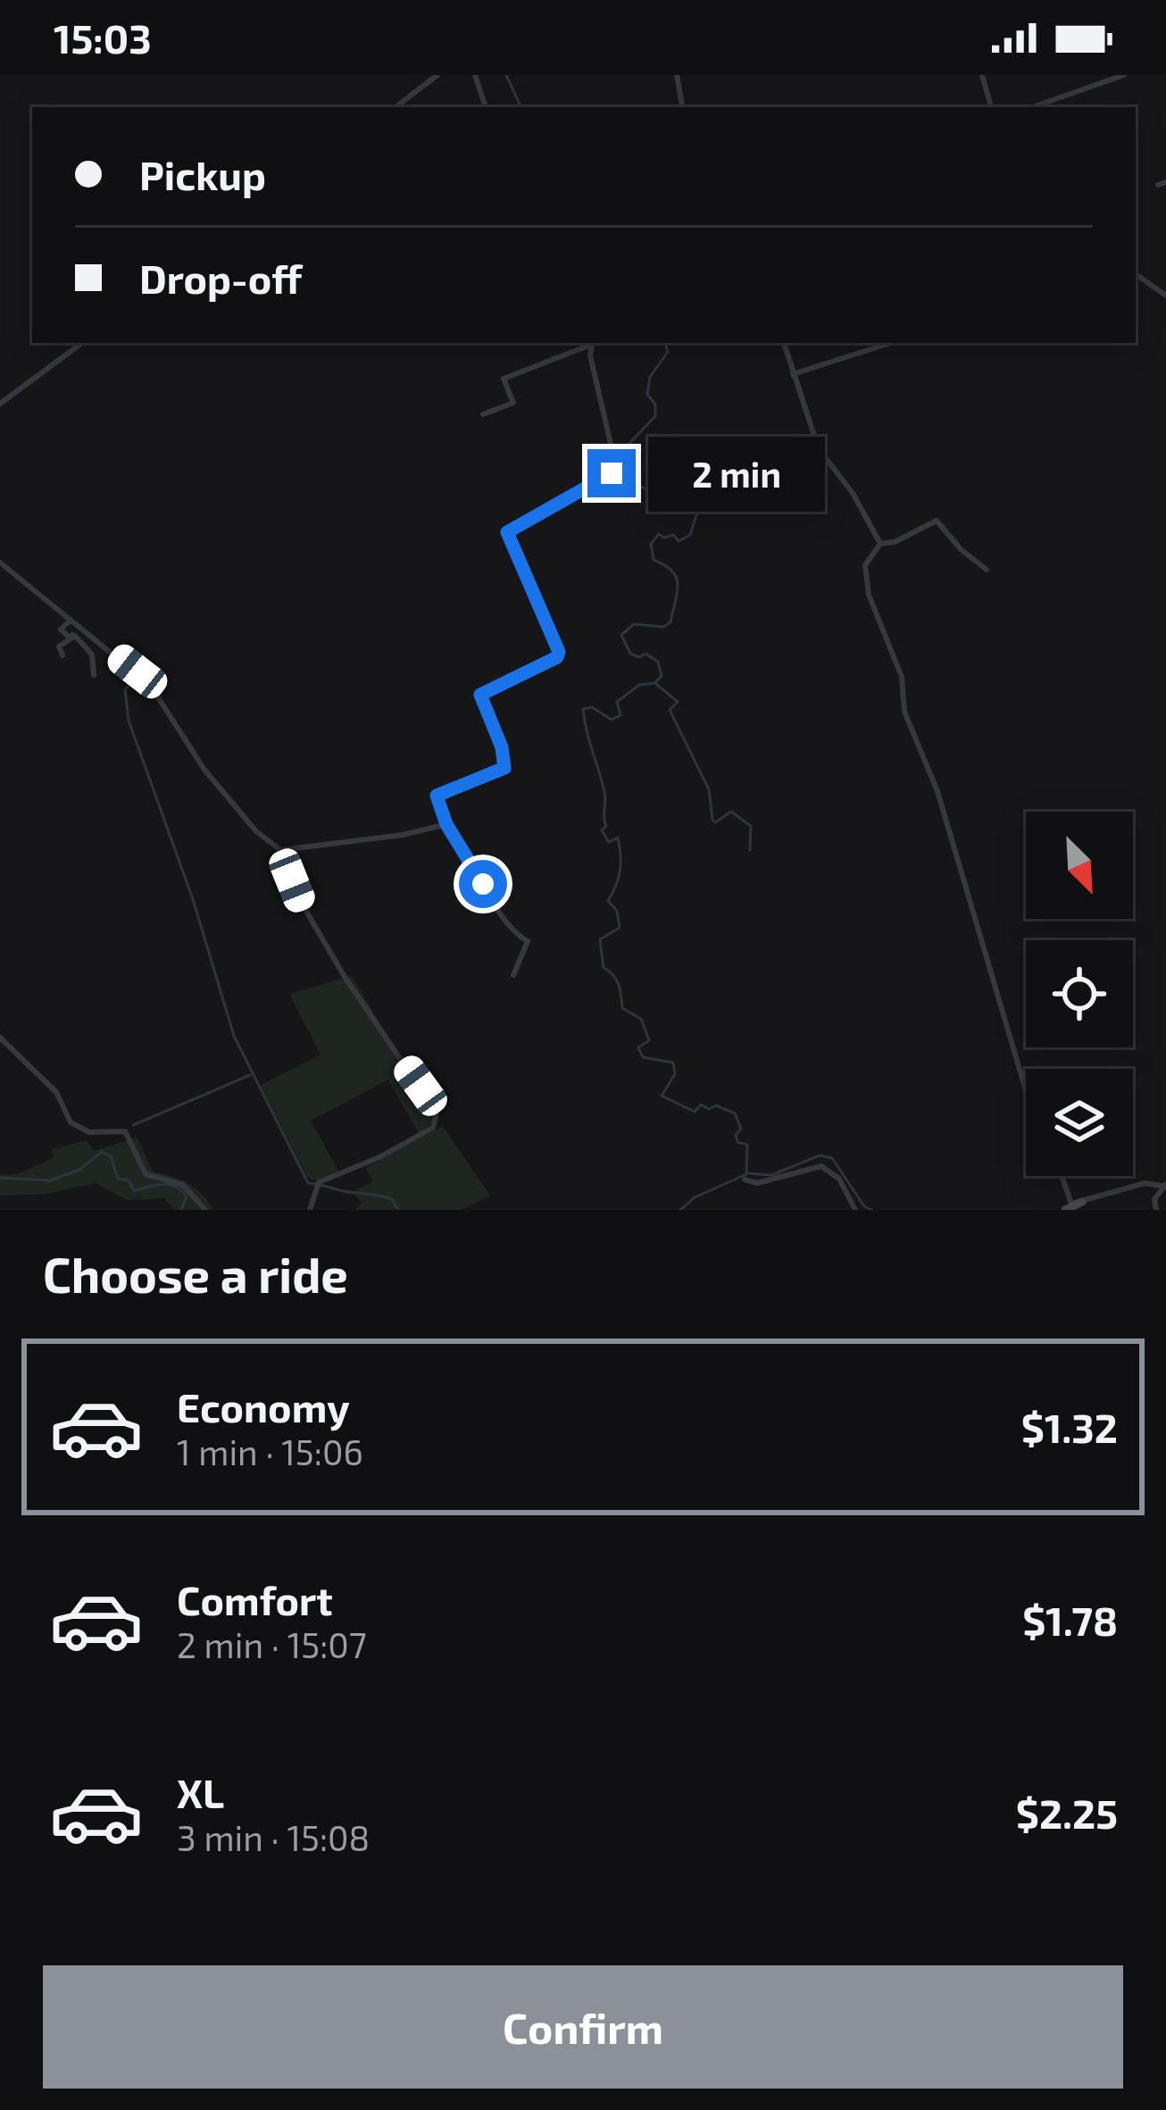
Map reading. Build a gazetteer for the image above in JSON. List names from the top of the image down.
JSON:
{
  "north": "bottom right",
  "page": {
    "status": "15:03",
    "banner": ["Pickup", "Drop-off"],
    "bubble": "2 min",
    "heading": "Choose a ride",
    "list": [
      {
        "name": "Economy",
        "note": "1 min · 15:06",
        "value": "$1.32"
      },
      {
        "name": "Comfort",
        "note": "2 min · 15:07",
        "value": "$1.78"
      },
      {
        "name": "XL",
        "note": "3 min · 15:08",
        "value": "$2.25"
      }
    ],
    "buttons": "Confirm"
  }
}
